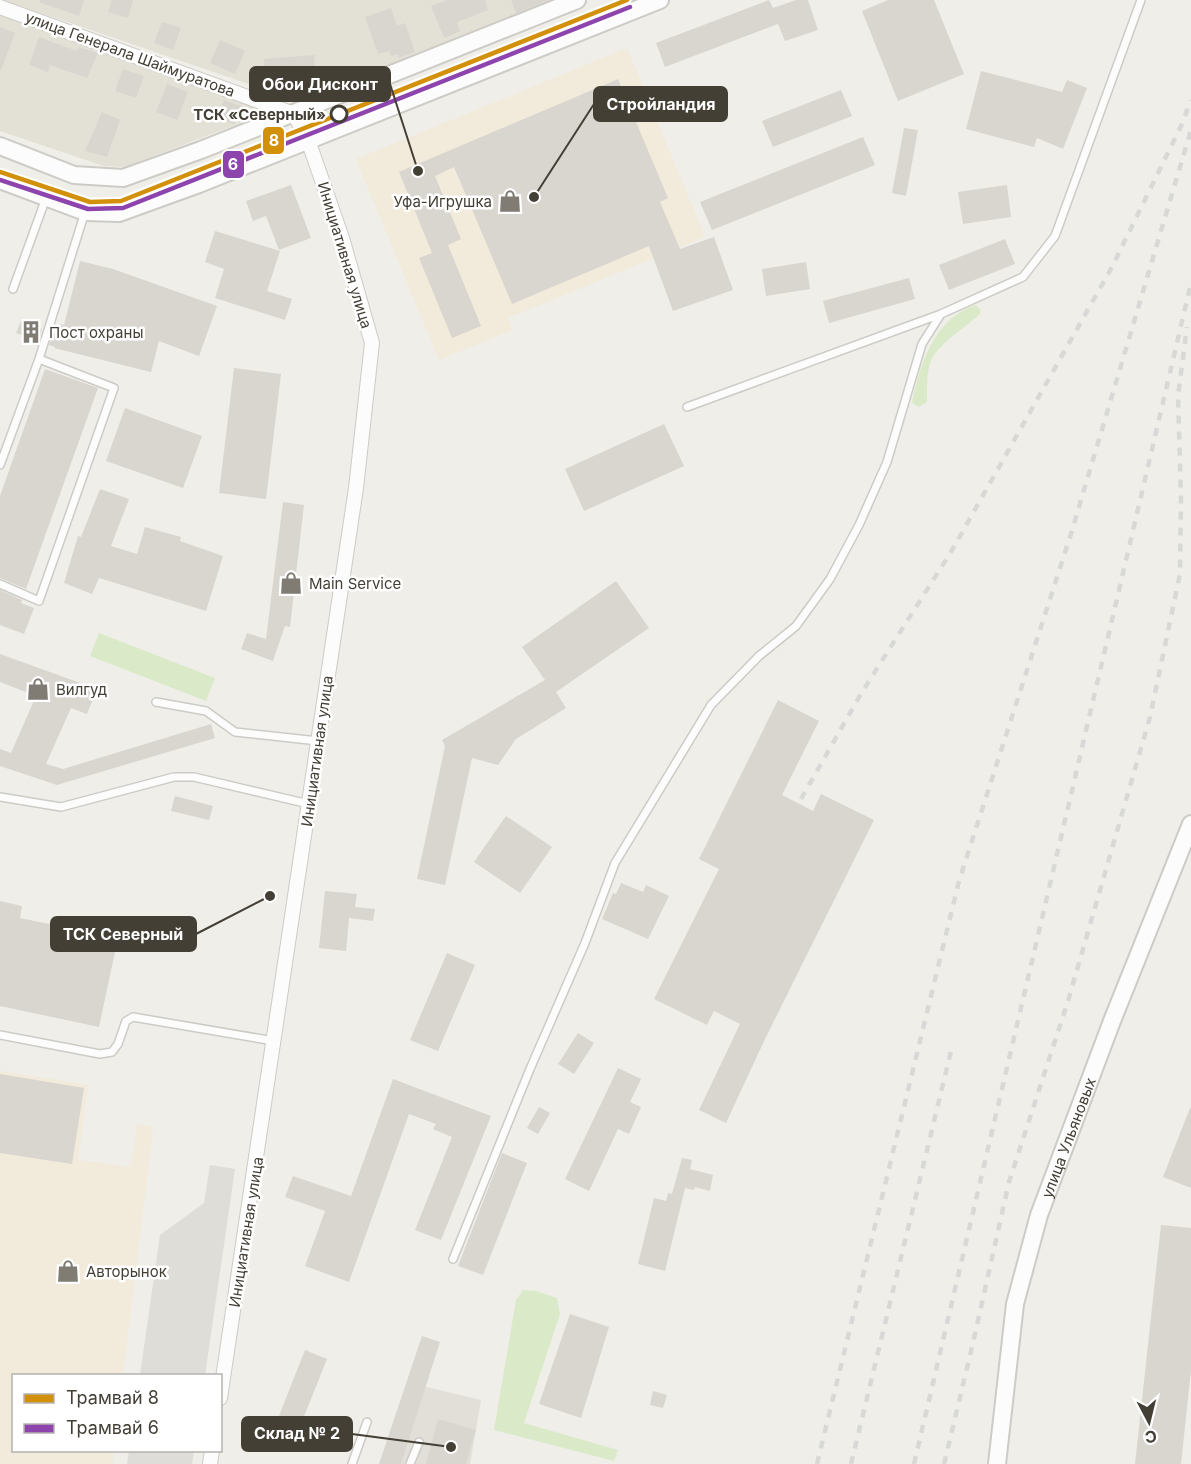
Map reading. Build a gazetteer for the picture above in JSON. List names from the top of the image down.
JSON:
{
  "streets": {
    "street": ["улица Генерала Шаймуратова", "Инициативная улица", "улица Ульяновых"]
  },
  "crossings": [
    ["улица Генерала Шаймуратова", "Инициативная улица"]
  ],
  "places": {
    "other": [
      "ТСК «Северный»",
      "Обои Дисконт",
      "Стройландия",
      "ТСК Северный",
      "Склад № 2"
    ],
    "shop": [
      "Уфа-Игрушка",
      "Main Service",
      "Вилгуд",
      "Авторынок"
    ],
    "building": ["Пост охраны"]
  },
  "lines": ["tram line 8", "tram line 6"],
  "legend": ["Трамвай 8", "Трамвай 6"],
  "north": "bottom"
}
